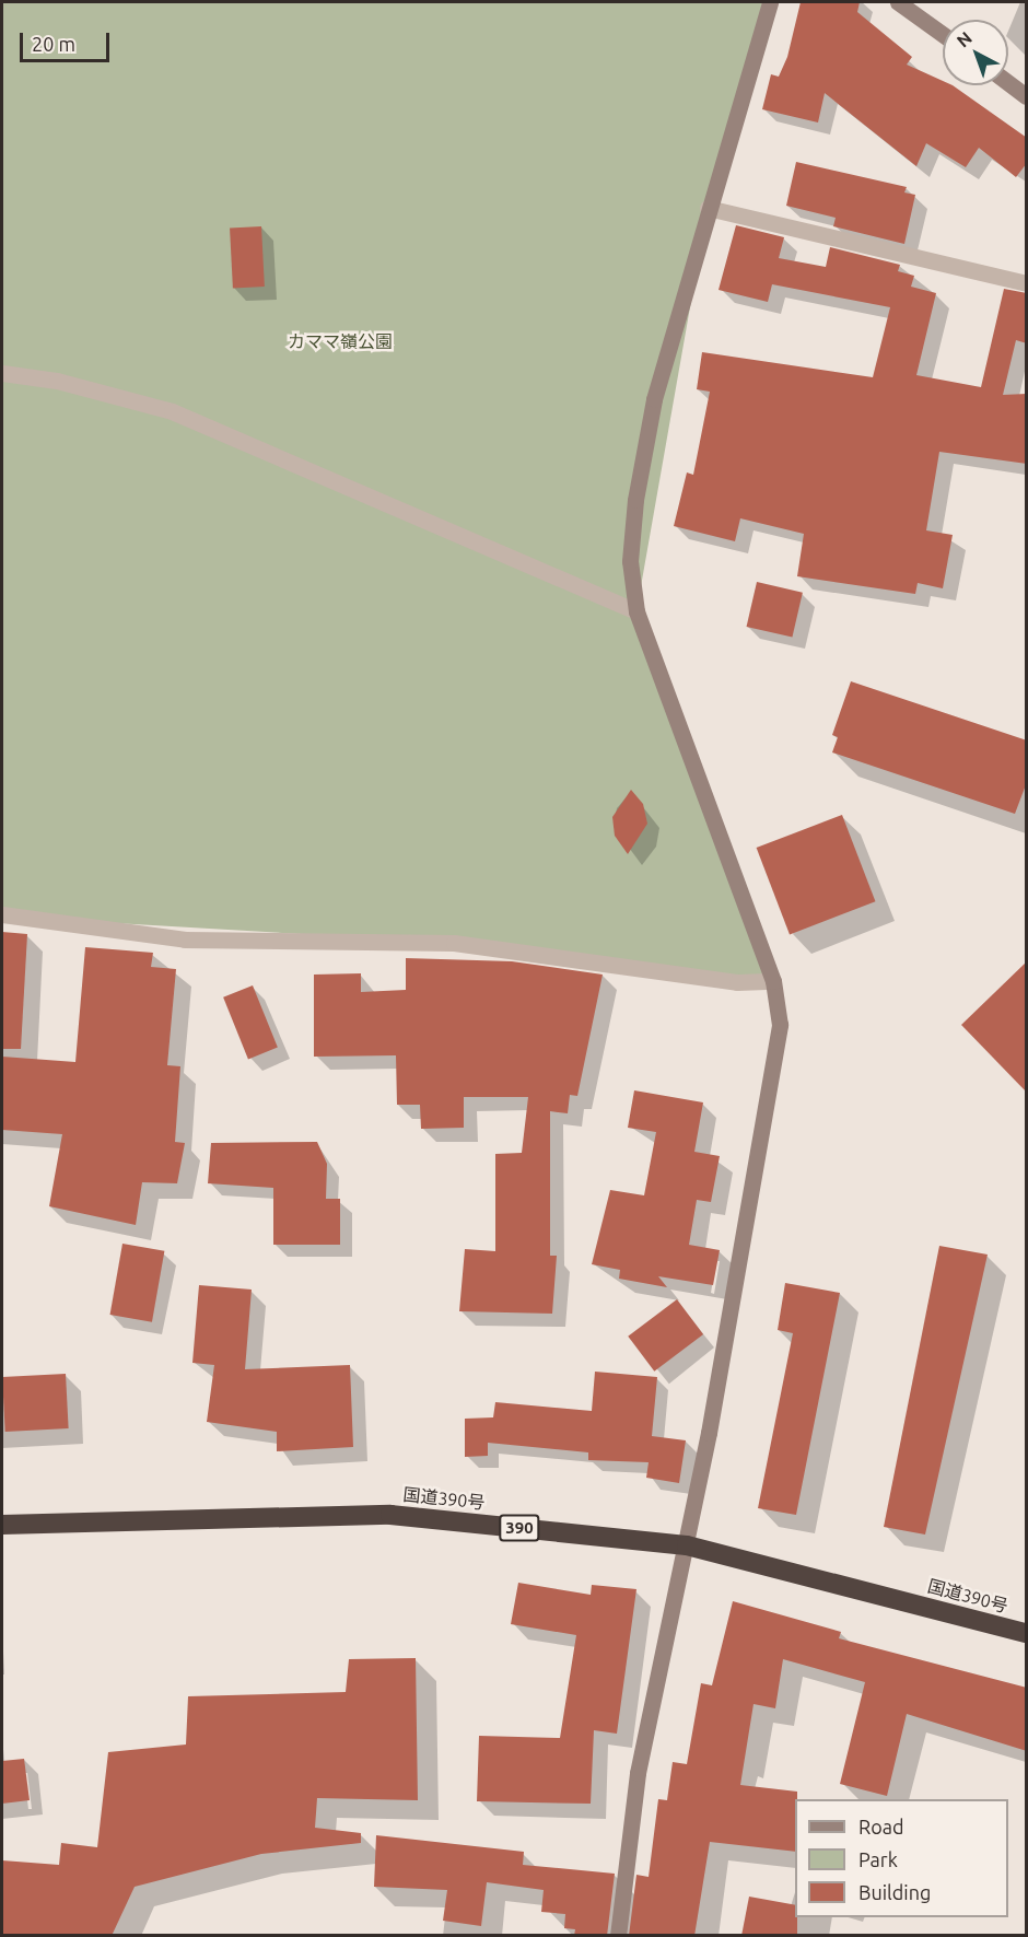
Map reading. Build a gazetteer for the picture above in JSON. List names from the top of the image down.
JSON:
{
  "streets": {
    "highway": ["国道390号", "390"]
  },
  "parks": ["カママ嶺公園"],
  "legend": ["Road", "Park", "Building"],
  "scale_bar": "20 m",
  "north": "top left"
}
